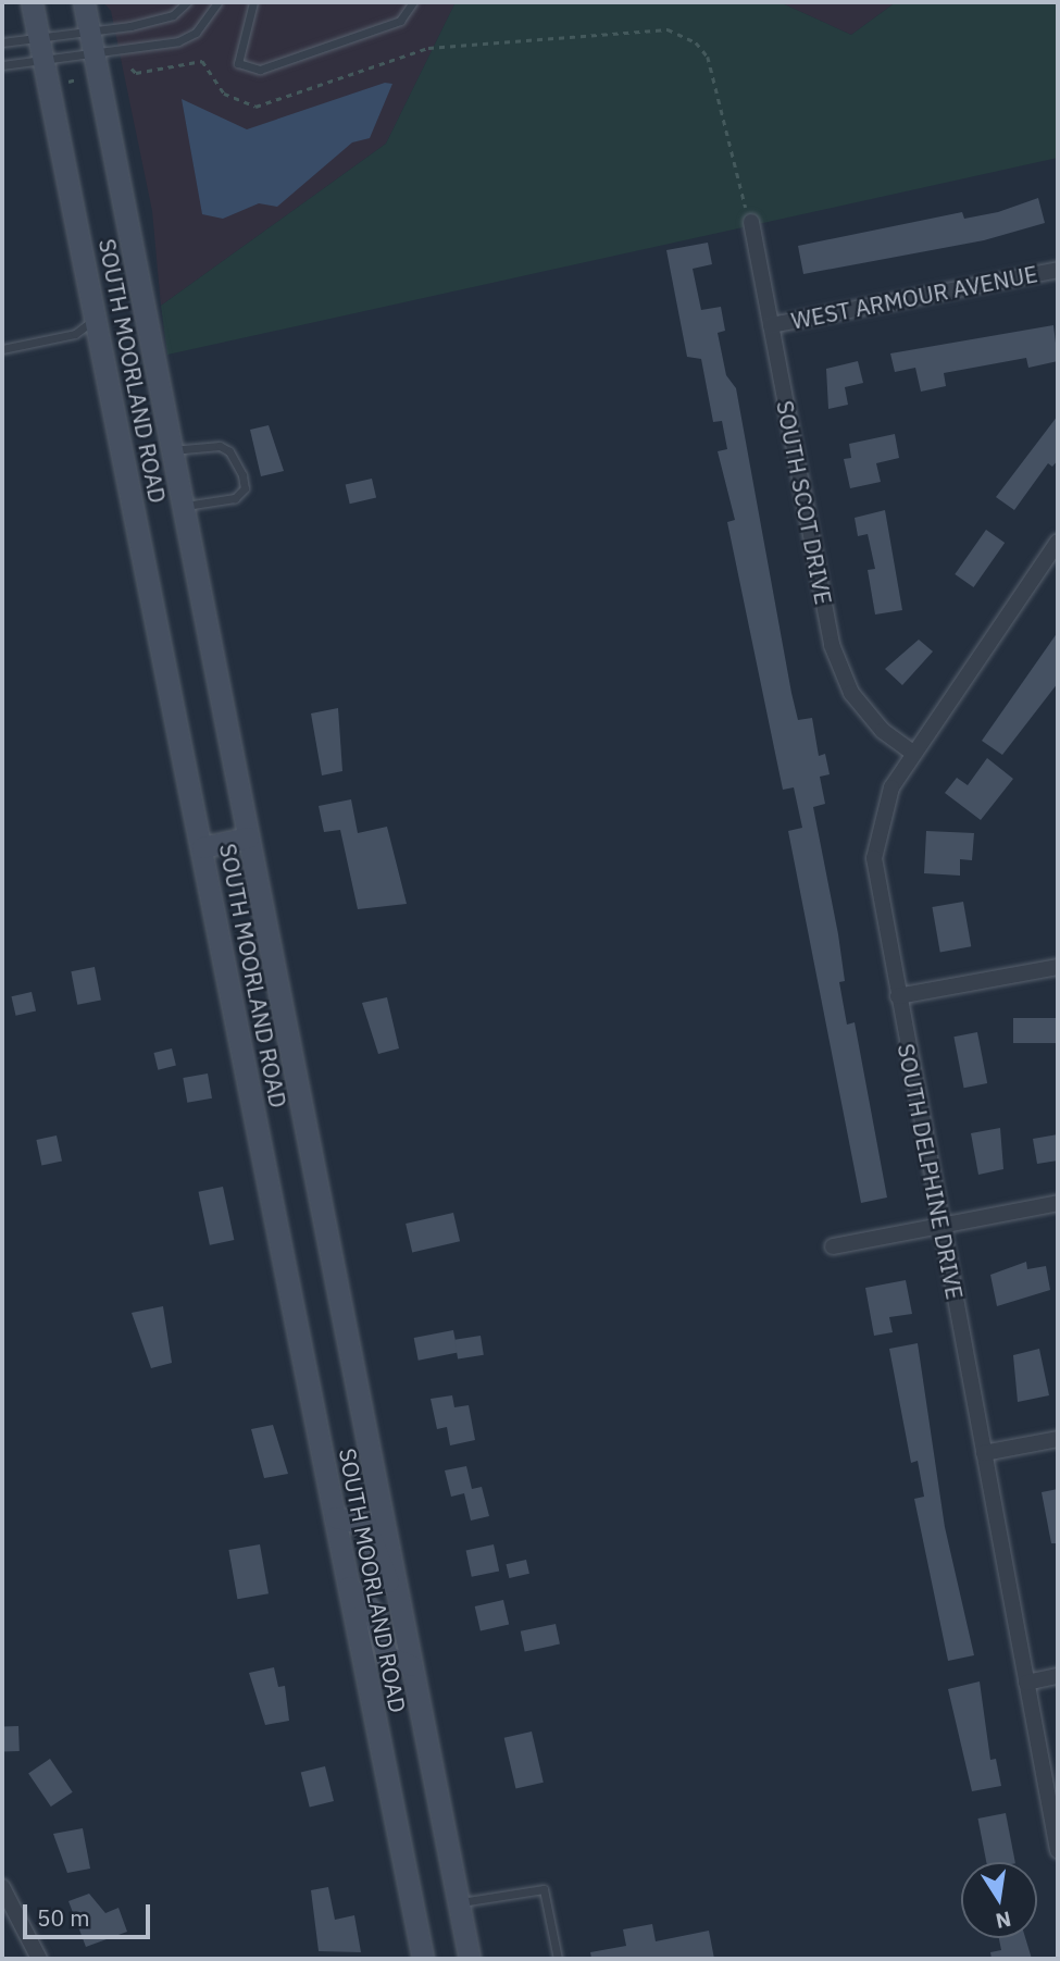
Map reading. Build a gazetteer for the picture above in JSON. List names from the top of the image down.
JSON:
{
  "streets": {
    "main road": ["SOUTH MOORLAND ROAD"],
    "street": ["WEST ARMOUR AVENUE", "SOUTH SCOT DRIVE", "SOUTH DELPHINE DRIVE"]
  },
  "crossings": [
    ["WEST ARMOUR AVENUE", "SOUTH SCOT DRIVE"],
    ["SOUTH SCOT DRIVE", "SOUTH DELPHINE DRIVE"]
  ],
  "scale_bar": "50 m",
  "north": "bottom"
}
